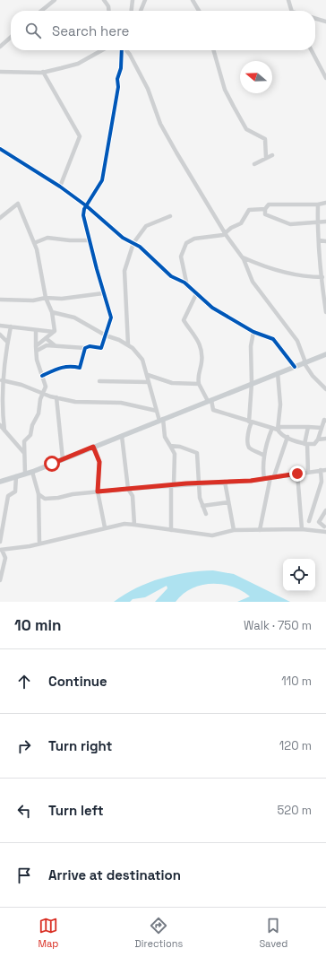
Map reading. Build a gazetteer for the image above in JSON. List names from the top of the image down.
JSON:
{
  "north": "left",
  "page": {
    "search": "Search here",
    "heading": ["10 min", "Walk · 750 m"],
    "list": [
      ["Continue", "110 m"],
      ["Turn right", "120 m"],
      ["Turn left", "520 m"],
      "Arrive at destination"
    ],
    "nav": ["Map", "Directions", "Saved"]
  }
}
